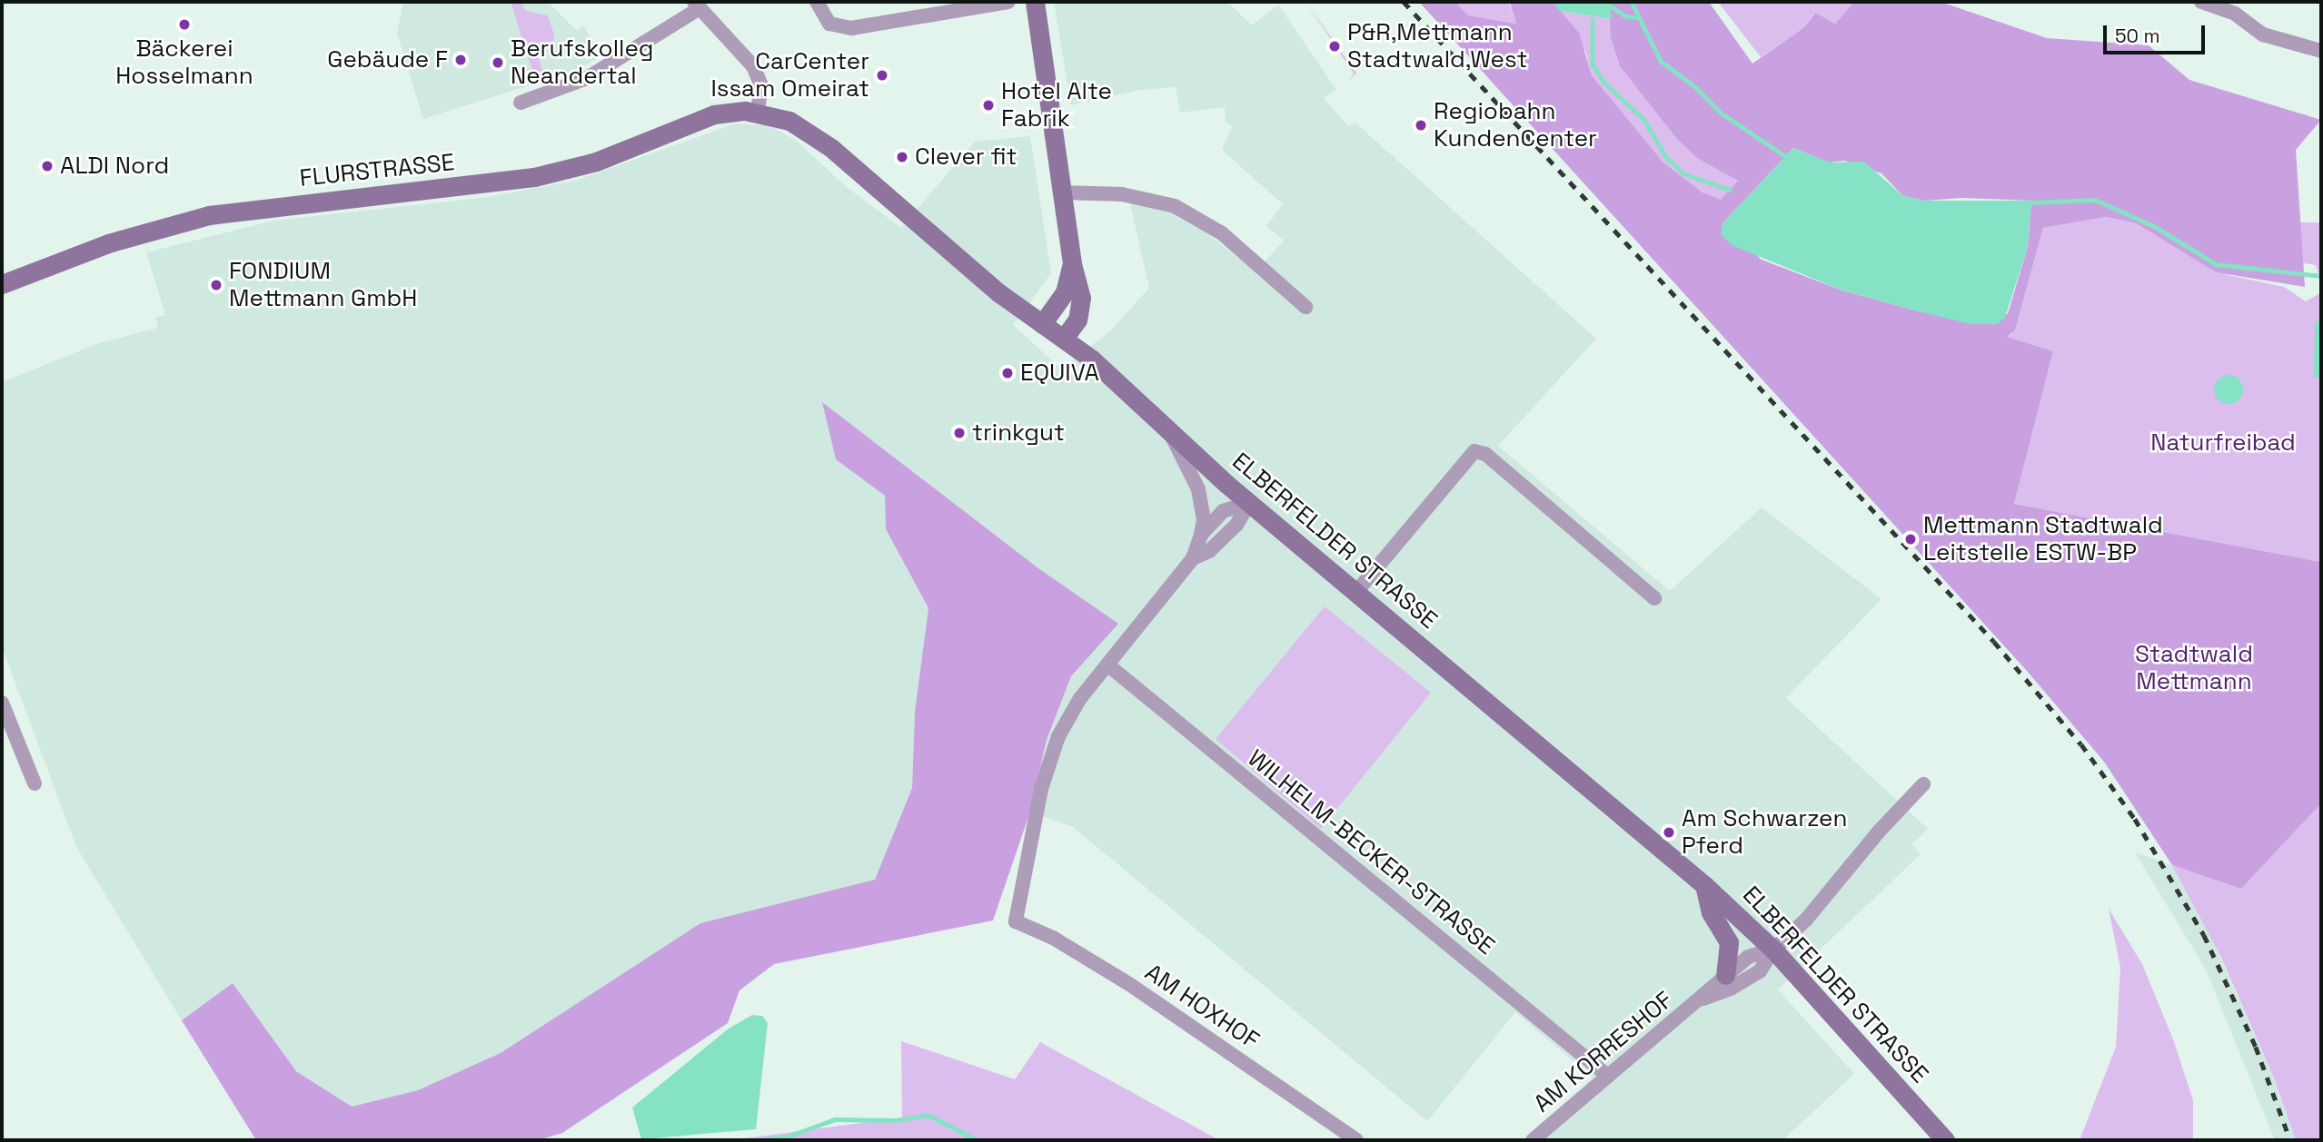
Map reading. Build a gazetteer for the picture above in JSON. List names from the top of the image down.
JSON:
{
  "streets": {
    "main road": ["FLURSTRASSE", "ELBERFELDER STRASSE"],
    "street": ["WILHELM-BECKER-STRASSE", "AM HOXHOF", "AM KORRESHOF"]
  },
  "crossings": [
    ["FLURSTRASSE", "ELBERFELDER STRASSE"],
    ["ELBERFELDER STRASSE", "AM KORRESHOF"],
    ["WILHELM-BECKER-STRASSE", "AM HOXHOF"],
    ["WILHELM-BECKER-STRASSE", "AM KORRESHOF"]
  ],
  "parks": ["Naturfreibad", "Stadtwald Mettmann"],
  "places": [
    "Bäckerei Hosselmann",
    "P&R,Mettmann Stadtwald,West",
    "Gebäude F",
    "Berufskolleg Neandertal",
    "CarCenter Issam Omeirat",
    "Hotel Alte Fabrik",
    "Regiobahn KundenCenter",
    "Clever fit",
    "ALDI Nord",
    "FONDIUM Mettmann GmbH",
    "EQUIVA",
    "trinkgut",
    "Mettmann Stadtwald Leitstelle ESTW-BP",
    "Am Schwarzen Pferd"
  ],
  "scale_bar": "50 m"
}
